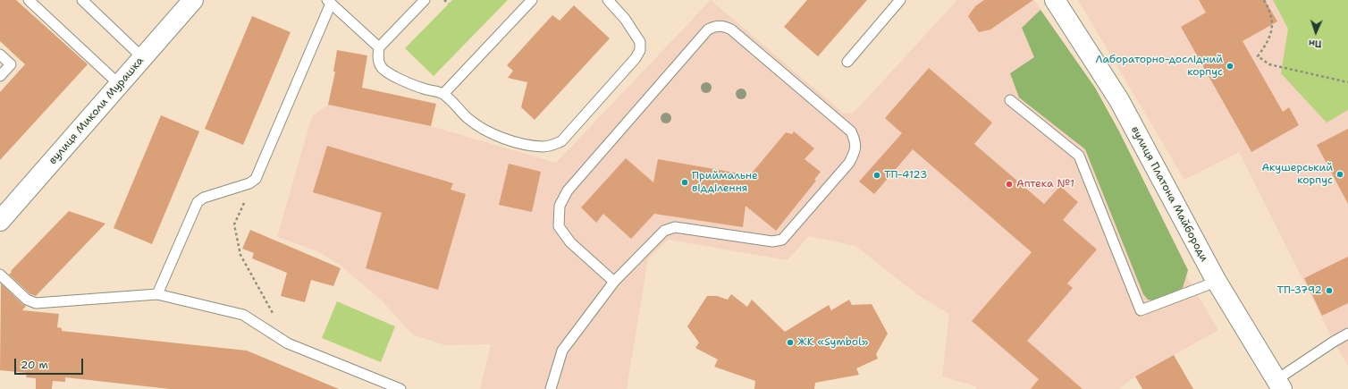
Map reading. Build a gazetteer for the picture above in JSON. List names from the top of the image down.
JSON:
{
  "streets": {
    "street": ["вулиця Миколи Мурашка", "вулиця Платона Майбороди"]
  },
  "places": [
    "Лабораторно-дослідний корпус",
    "Акушерський корпус",
    "ТП-4123",
    "Приймальне відділення",
    "Аптека №1",
    "ТП-3792",
    "ЖК «Symbol»"
  ],
  "scale_bar": "20 m",
  "north": "bottom"
}
